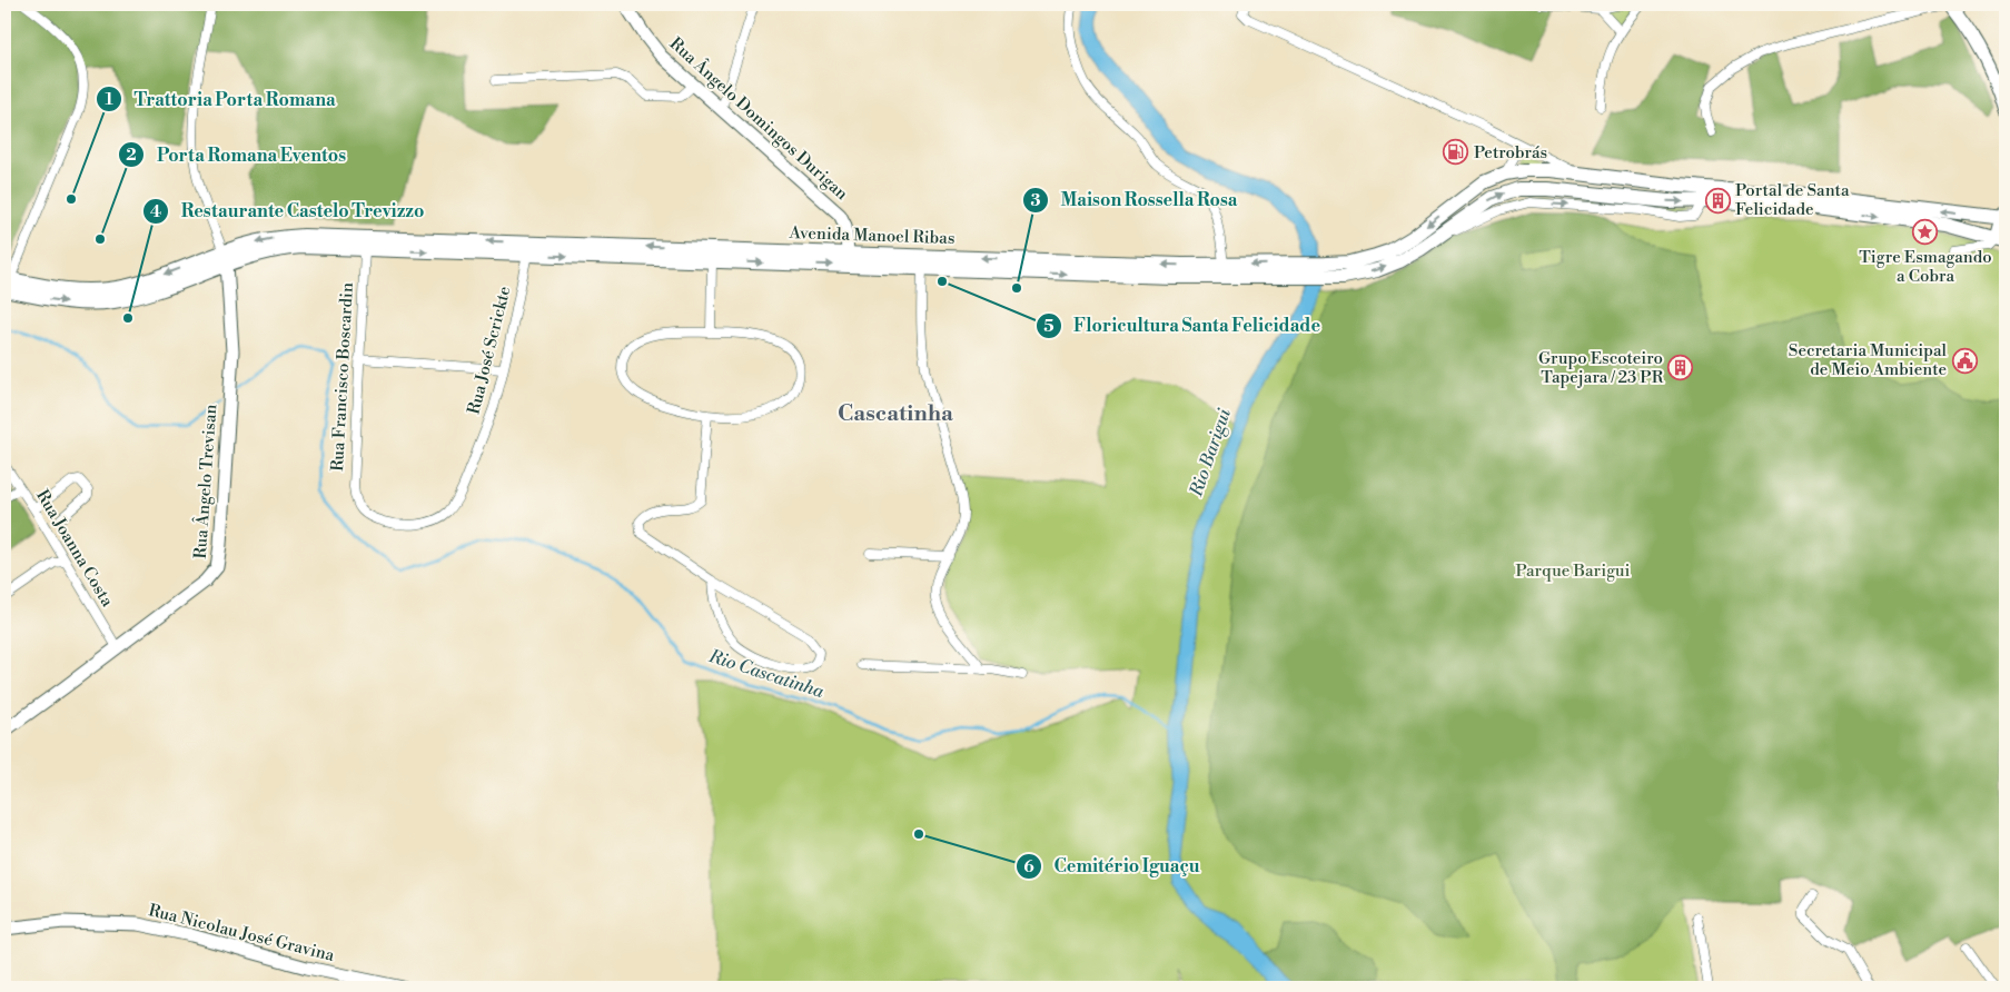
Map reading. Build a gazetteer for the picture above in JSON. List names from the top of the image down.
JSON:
{
  "streets": {
    "main road": ["Avenida Manoel Ribas"],
    "street": [
      "Rua Ângelo Domingos Durigan",
      "Rua José Scrickte",
      "Rua Francisco Boscardin",
      "Rua Ângelo Trevisan",
      "Rua Joanna Costa",
      "Rua Nicolau José Gravina"
    ]
  },
  "crossings": [
    ["Rua Ângelo Domingos Durigan", "Avenida Manoel Ribas"],
    ["Avenida Manoel Ribas", "Rua José Scrickte"],
    ["Avenida Manoel Ribas", "Rua Francisco Boscardin"],
    ["Avenida Manoel Ribas", "Rua Ângelo Trevisan"],
    ["Rua José Scrickte", "Rua Francisco Boscardin"],
    ["Rua Ângelo Trevisan", "Rua Joanna Costa"]
  ],
  "districts": ["Cascatinha"],
  "water": ["Rio Barigui", "Rio Cascatinha"],
  "parks": ["Parque Barigui"],
  "places": {
    "fuel station": ["Petrobrás"],
    "other": [
      "Trattoria Porta Romana",
      "Porta Romana Eventos",
      "Floricultura Santa Felicidade",
      "Maison Rossella Rosa",
      "Restaurante Castelo Trevizzo",
      "Cemitério Iguaçu"
    ],
    "building": ["Portal de Santa Felicidade", "Grupo Escoteiro Tapejara / 23 PR"],
    "place": ["Tigre Esmagando a Cobra"],
    "public building": ["Secretaria Municipal de Meio Ambiente"]
  }
}
